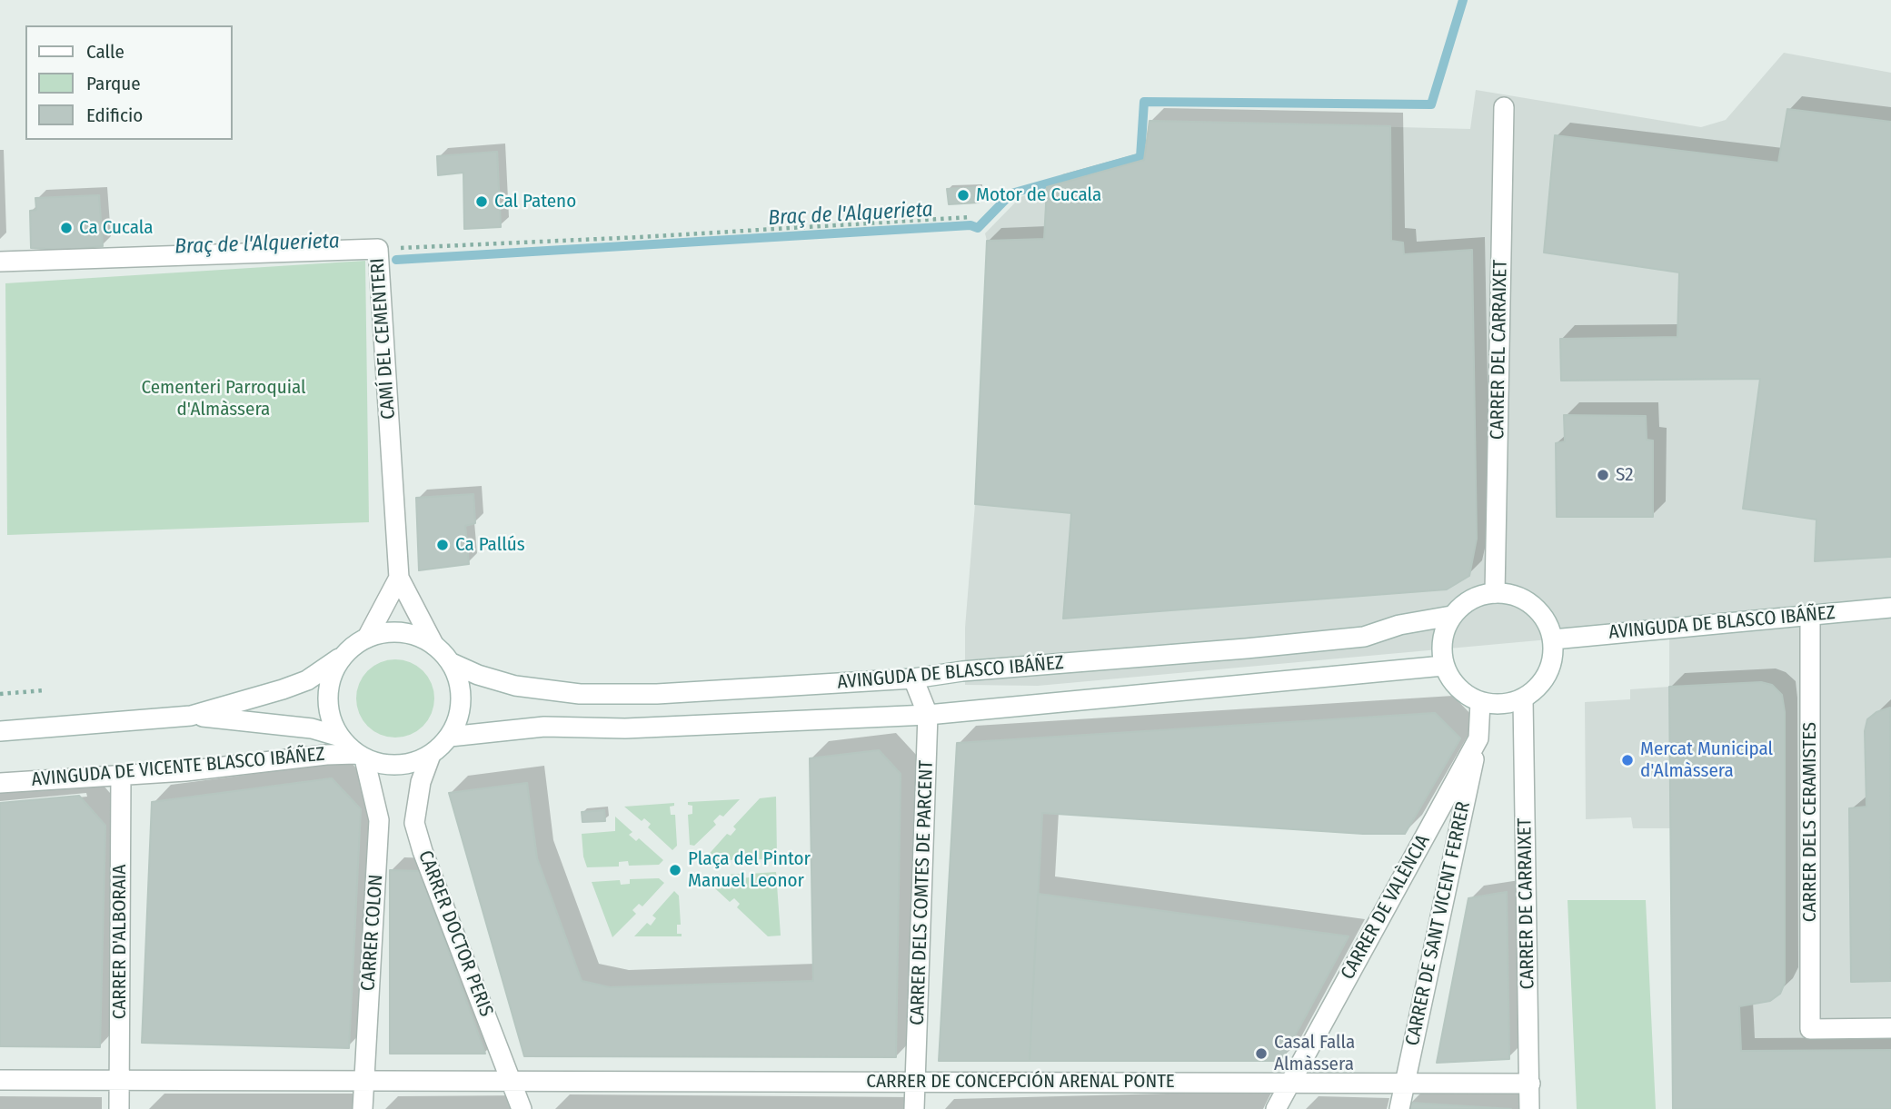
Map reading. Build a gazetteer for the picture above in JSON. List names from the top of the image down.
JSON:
{
  "streets": {
    "street": [
      "CAMÍ DEL CEMENTERI",
      "CARRER DEL CARRAIXET",
      "AVINGUDA DE BLASCO IBÁÑEZ",
      "AVINGUDA DE VICENTE BLASCO IBÁÑEZ",
      "CARRER DELS CERAMISTES",
      "CARRER DELS COMTES DE PARCENT",
      "CARRER DE CARRAIXET",
      "CARRER DE VALÈNCIA",
      "CARRER DE SANT VICENT FERRER",
      "CARRER COLON",
      "CARRER DOCTOR PERIS",
      "CARRER D'ALBORAIA",
      "CARRER DE CONCEPCIÓN ARENAL PONTE"
    ]
  },
  "crossings": [
    ["CARRER DEL CARRAIXET", "AVINGUDA DE BLASCO IBÁÑEZ"],
    ["CARRER DEL CARRAIXET", "CARRER DE CARRAIXET"],
    ["CARRER DEL CARRAIXET", "CARRER DE VALÈNCIA"],
    ["AVINGUDA DE BLASCO IBÁÑEZ", "AVINGUDA DE VICENTE BLASCO IBÁÑEZ"],
    ["AVINGUDA DE BLASCO IBÁÑEZ", "CARRER DELS CERAMISTES"],
    ["AVINGUDA DE BLASCO IBÁÑEZ", "CARRER DELS COMTES DE PARCENT"],
    ["AVINGUDA DE BLASCO IBÁÑEZ", "CARRER DE CARRAIXET"],
    ["AVINGUDA DE BLASCO IBÁÑEZ", "CARRER DE VALÈNCIA"],
    ["AVINGUDA DE BLASCO IBÁÑEZ", "CARRER COLON"],
    ["AVINGUDA DE BLASCO IBÁÑEZ", "CARRER DOCTOR PERIS"],
    ["AVINGUDA DE VICENTE BLASCO IBÁÑEZ", "CARRER COLON"],
    ["AVINGUDA DE VICENTE BLASCO IBÁÑEZ", "CARRER DOCTOR PERIS"],
    ["AVINGUDA DE VICENTE BLASCO IBÁÑEZ", "CARRER D'ALBORAIA"],
    ["CARRER DELS COMTES DE PARCENT", "CARRER DE CONCEPCIÓN ARENAL PONTE"],
    ["CARRER DE CARRAIXET", "CARRER DE VALÈNCIA"],
    ["CARRER DE CARRAIXET", "CARRER DE CONCEPCIÓN ARENAL PONTE"],
    ["CARRER DE VALÈNCIA", "CARRER DE SANT VICENT FERRER"],
    ["CARRER DE VALÈNCIA", "CARRER DE CONCEPCIÓN ARENAL PONTE"],
    ["CARRER DE SANT VICENT FERRER", "CARRER DE CONCEPCIÓN ARENAL PONTE"],
    ["CARRER COLON", "CARRER DOCTOR PERIS"],
    ["CARRER COLON", "CARRER DE CONCEPCIÓN ARENAL PONTE"],
    ["CARRER DOCTOR PERIS", "CARRER DE CONCEPCIÓN ARENAL PONTE"],
    ["CARRER D'ALBORAIA", "CARRER DE CONCEPCIÓN ARENAL PONTE"]
  ],
  "water": ["Braç de l'Alquerieta"],
  "parks": ["Cementeri Parroquial d'Almàssera"],
  "places": [
    "Motor de Cucala",
    "Cal Pateno",
    "Ca Cucala",
    "S2",
    "Ca Pallús",
    "Mercat Municipal d'Almàssera",
    "Plaça del Pintor Manuel Leonor",
    "Casal Falla Almàssera"
  ],
  "legend": ["Calle", "Parque", "Edificio"]
}
